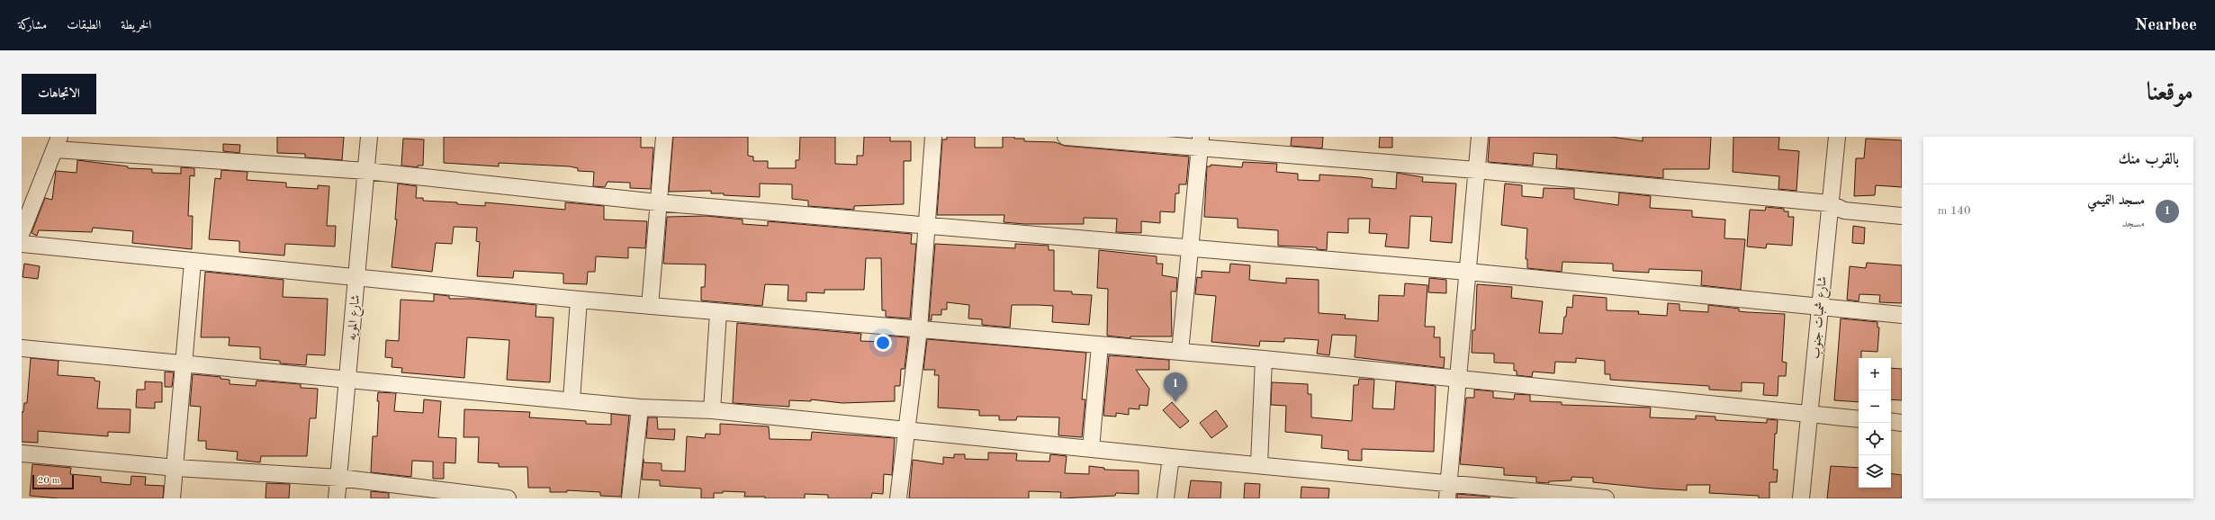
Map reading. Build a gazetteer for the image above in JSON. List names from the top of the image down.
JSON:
{
  "streets": {
    "street": ["شارع المويه", "شارع شمبات جنوب"]
  },
  "scale_bar": "20 m",
  "page": {
    "header": "Nearbee",
    "nav": ["الخريطة", "الطبقات", "مشاركة"],
    "title": "موقعنا",
    "buttons": "الاتجاهات",
    "heading": "بالقرب منك",
    "list": [
      {
        "mark": "1",
        "name": "مسجد التميمي",
        "note": "مسجد",
        "value": "140 m"
      }
    ],
    "map_buttons": ["+", "−"],
    "pins": "1",
    "scale": "20 m"
  }
}
